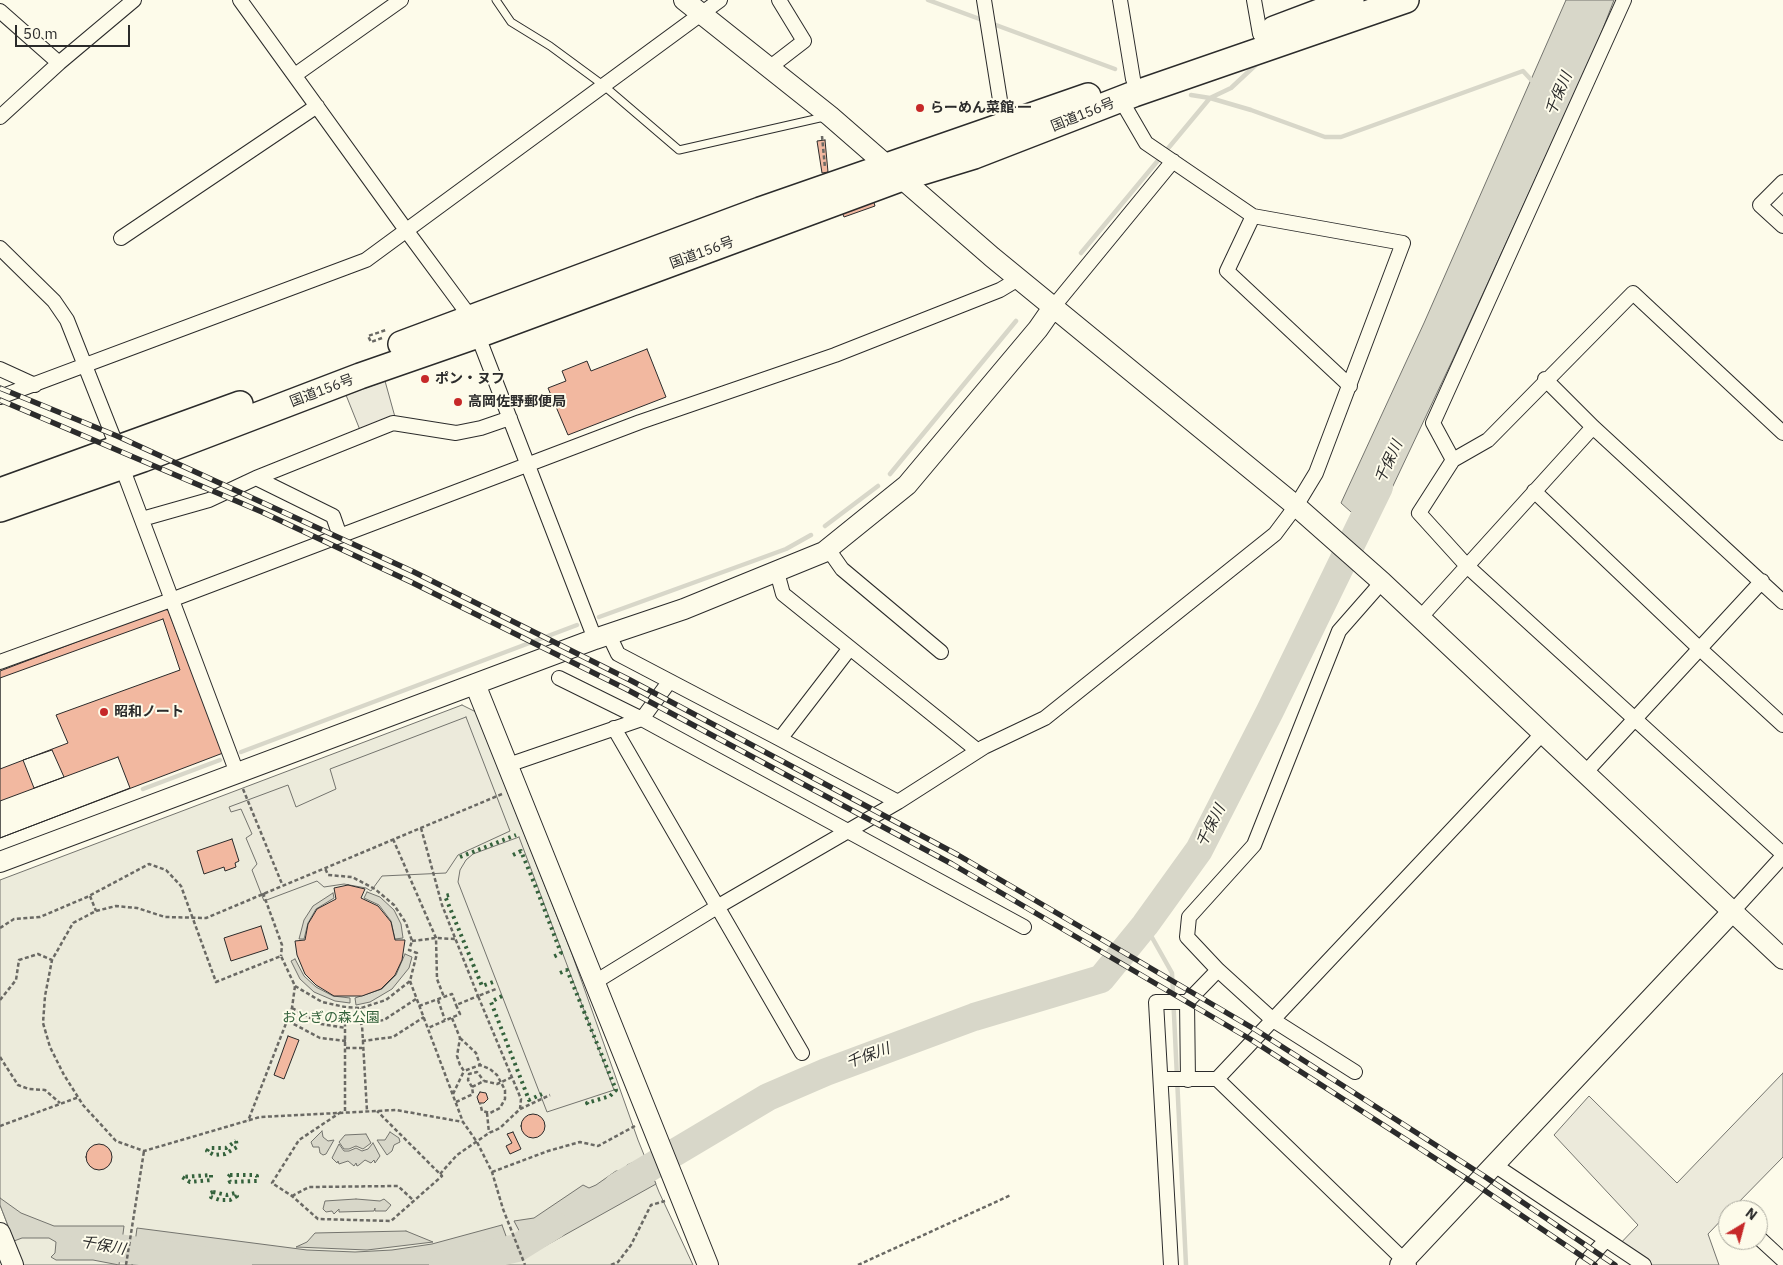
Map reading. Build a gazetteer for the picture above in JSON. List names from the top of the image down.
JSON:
{
  "streets": {
    "highway": ["国道156号"]
  },
  "water": ["千保川"],
  "parks": ["おとぎの森公園"],
  "places": [
    "らーめん菜館 一",
    "ポン・ヌフ",
    "高岡佐野郵便局",
    "昭和ノート"
  ],
  "scale_bar": "50 m",
  "north": "top right"
}
